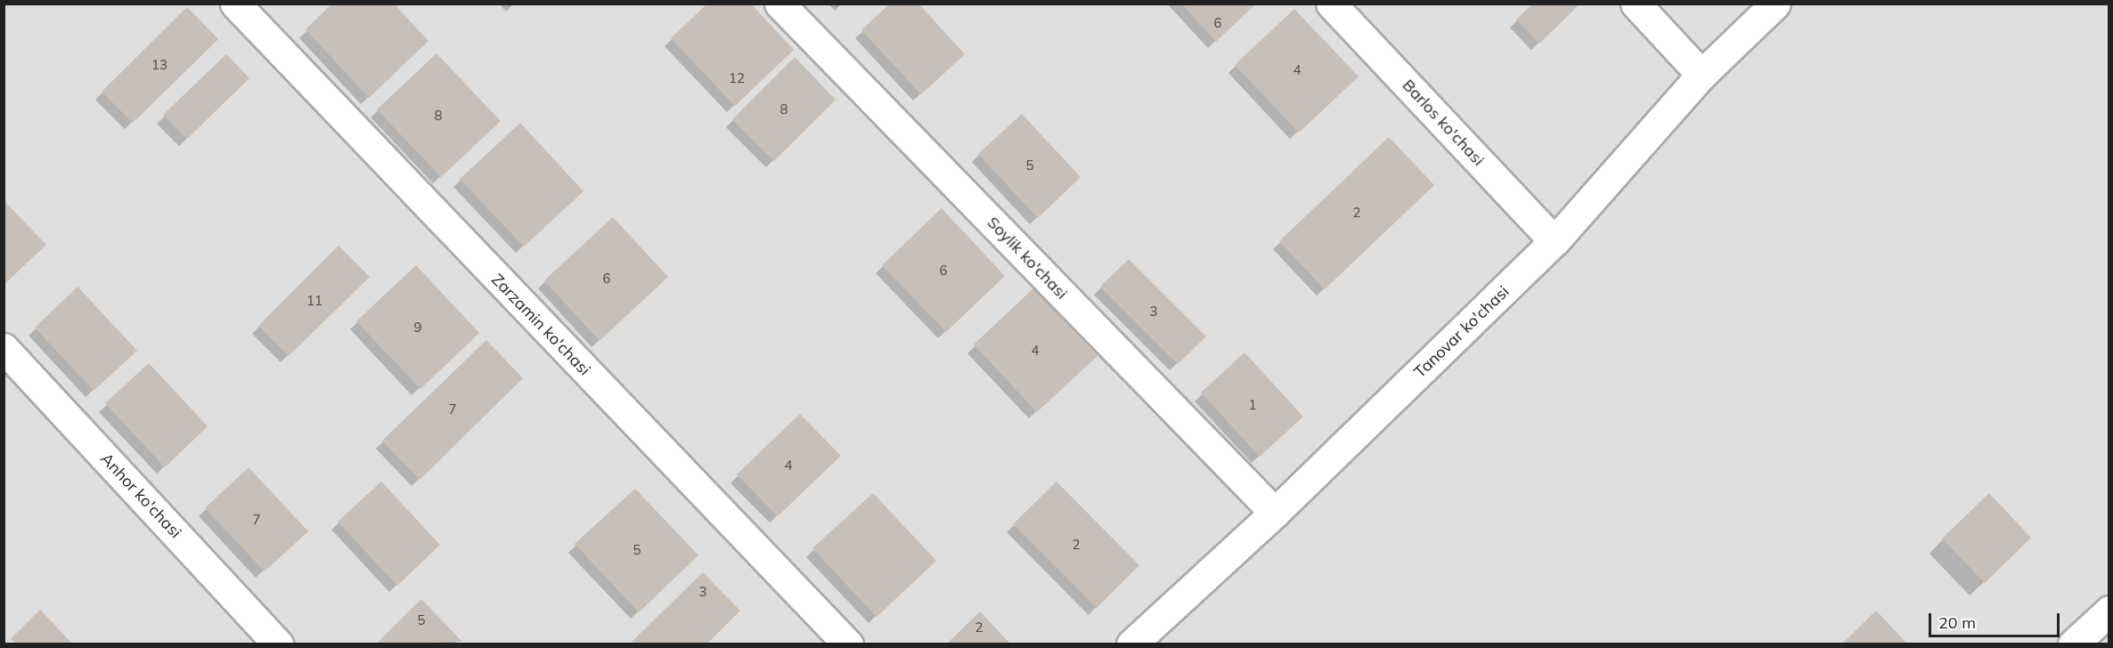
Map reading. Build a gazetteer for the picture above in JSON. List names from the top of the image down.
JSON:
{
  "streets": {
    "street": [
      "Barlos ko'chasi",
      "Soylik ko'chasi",
      "Zarzamin ko'chasi",
      "Tanovar ko'chasi",
      "Anhor ko'chasi"
    ]
  },
  "crossings": [
    ["Barlos ko'chasi", "Tanovar ko'chasi"],
    ["Soylik ko'chasi", "Tanovar ko'chasi"]
  ],
  "house_numbers": [
    "6",
    "13",
    "4",
    "12",
    "8",
    "8",
    "5",
    "2",
    "6",
    "6",
    "11",
    "3",
    "9",
    "4",
    "1",
    "7",
    "4",
    "7",
    "2",
    "5",
    "3",
    "5",
    "2"
  ],
  "scale_bar": "20 m"
}
